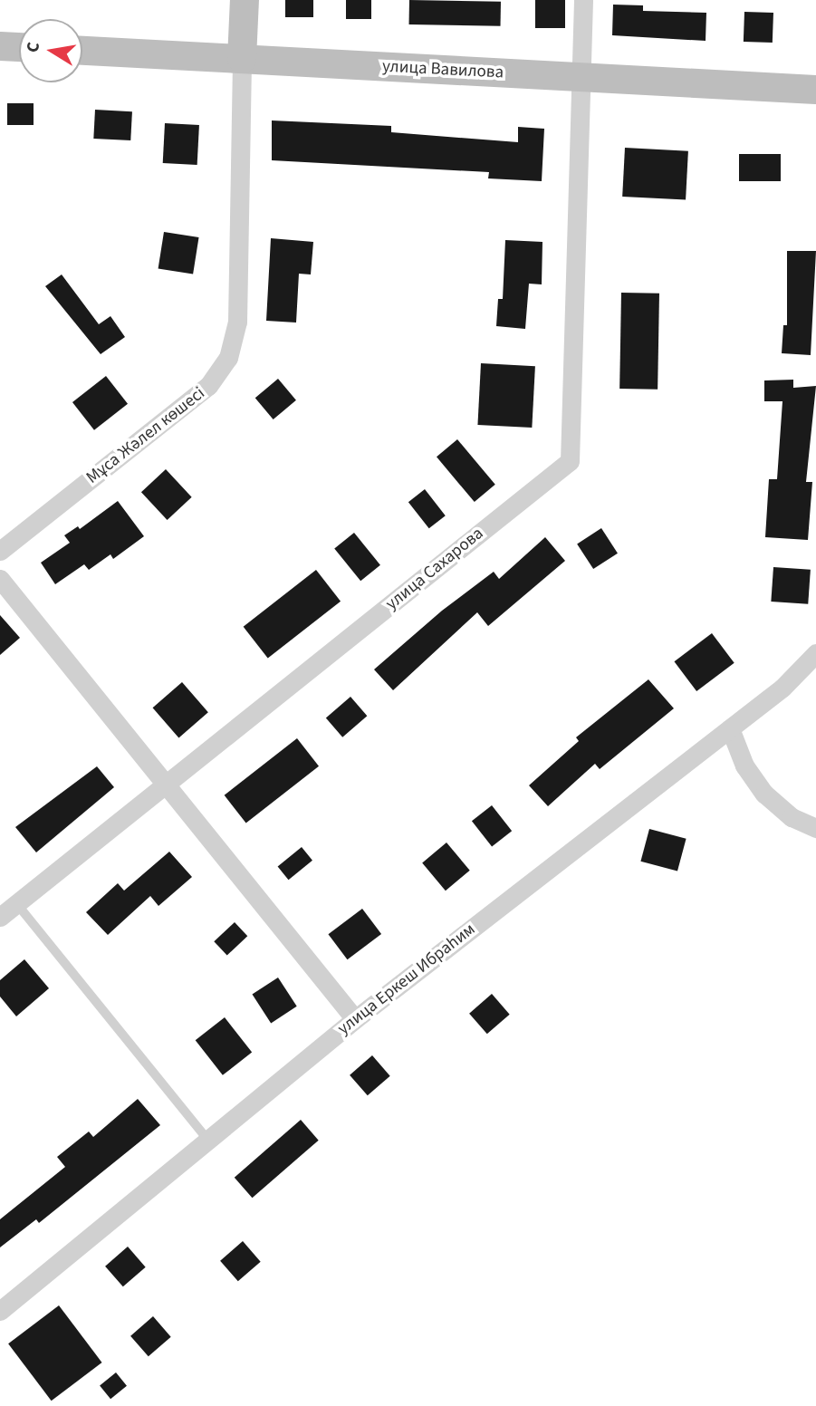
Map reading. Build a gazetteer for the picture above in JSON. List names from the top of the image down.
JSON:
{
  "streets": {
    "street": [
      "улица Вавилова",
      "Мұса Жәлел көшесі",
      "улица Сахарова",
      "улица Еркеш Ибраһим"
    ]
  },
  "crossings": [
    ["улица Вавилова", "Мұса Жәлел көшесі"],
    ["улица Вавилова", "улица Сахарова"]
  ],
  "north": "left"
}
